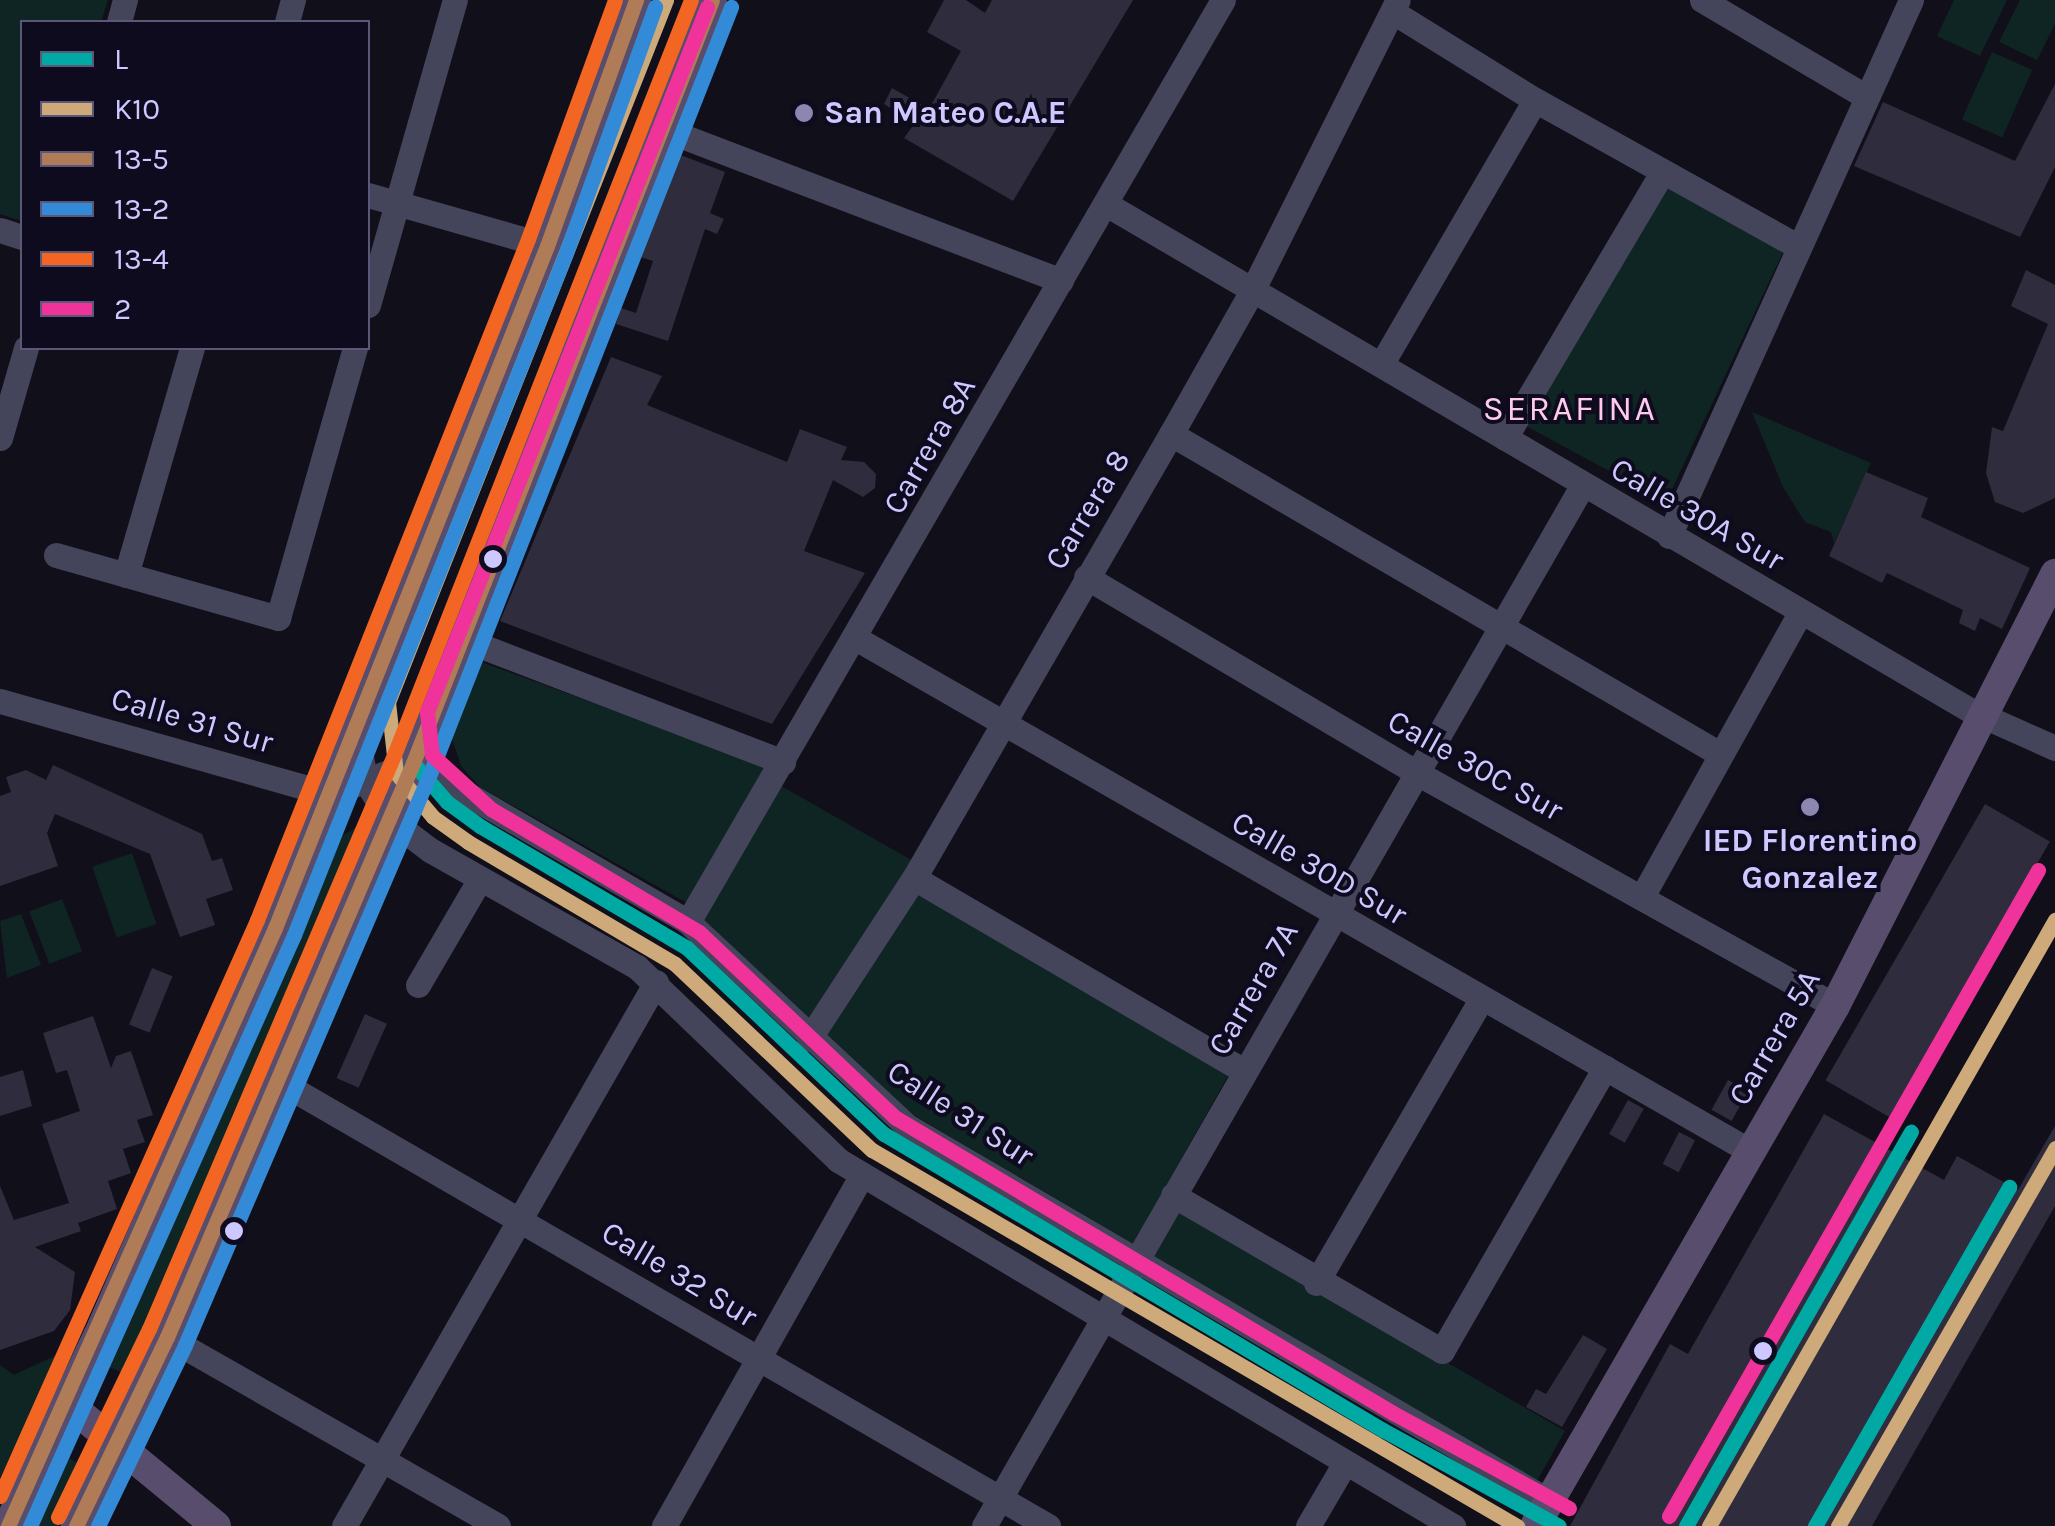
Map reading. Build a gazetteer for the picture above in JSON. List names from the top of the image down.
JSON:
{
  "streets": {
    "main road": ["Carrera 5A"],
    "street": [
      "Carrera 8A",
      "Carrera 8",
      "Calle 30A Sur",
      "Calle 31 Sur",
      "Calle 30C Sur",
      "Calle 30D Sur",
      "Carrera 7A",
      "Calle 32 Sur"
    ]
  },
  "crossings": [
    ["Carrera 8A", "Calle 30A Sur"],
    ["Carrera 8A", "Calle 31 Sur"],
    ["Carrera 8A", "Calle 30D Sur"],
    ["Carrera 8", "Calle 30A Sur"],
    ["Carrera 8", "Calle 31 Sur"],
    ["Carrera 8", "Calle 30C Sur"],
    ["Carrera 8", "Calle 30D Sur"],
    ["Calle 30A Sur", "Carrera 7A"],
    ["Calle 30A Sur", "Carrera 5A"],
    ["Calle 31 Sur", "Carrera 7A"],
    ["Calle 31 Sur", "Carrera 5A"],
    ["Calle 30C Sur", "Carrera 7A"],
    ["Calle 30C Sur", "Carrera 5A"],
    ["Calle 30D Sur", "Carrera 7A"],
    ["Calle 30D Sur", "Carrera 5A"],
    ["Carrera 7A", "Calle 32 Sur"]
  ],
  "districts": ["SERAFINA"],
  "places": ["San Mateo C.A.E", "IED Florentino Gonzalez"],
  "lines": [
    "transit line K10",
    "transit line 13-5",
    "transit line 13-4",
    "transit line 13-2",
    "transit line 2",
    "transit line L"
  ],
  "legend": [
    "L",
    "K10",
    "13-5",
    "13-2",
    "13-4",
    "2"
  ]
}
